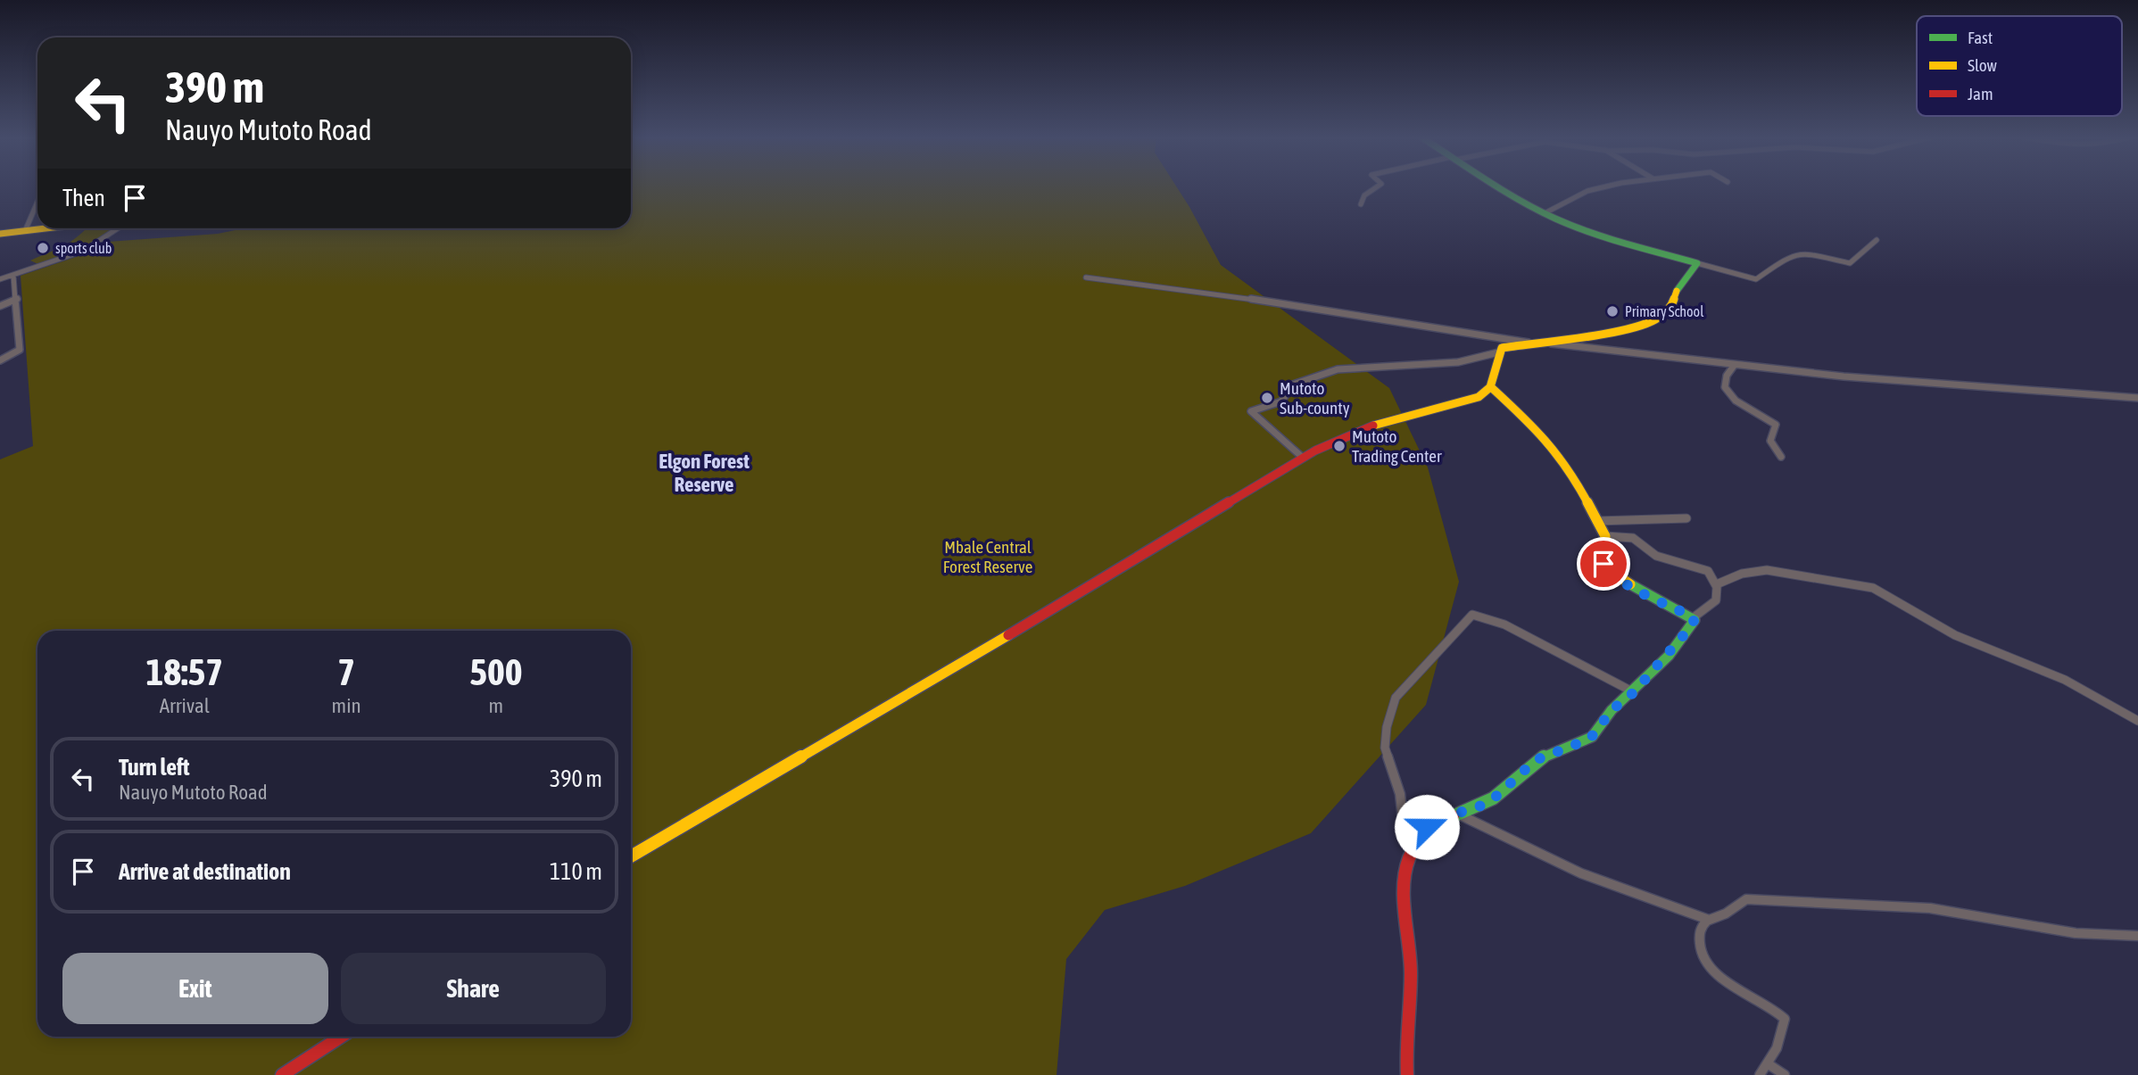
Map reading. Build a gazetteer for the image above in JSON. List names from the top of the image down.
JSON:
{
  "districts": ["Elgon Forest Reserve"],
  "parks": ["Mbale Central Forest Reserve"],
  "places": [
    "sports club",
    "Primary School",
    "Mutoto Sub-county",
    "Mutoto Trading Center"
  ],
  "legend": ["Fast", "Slow", "Jam"],
  "page": {
    "turn": ["390 m", "Nauyo Mutoto Road"],
    "then": "Then",
    "eta": [
      "18:57",
      "Arrival",
      "7",
      "min",
      "500",
      "m"
    ],
    "list": [
      {
        "name": "Turn left",
        "note": "Nauyo Mutoto Road",
        "value": "390 m"
      },
      {
        "name": "Arrive at destination",
        "value": "110 m"
      }
    ],
    "buttons": ["Exit", "Share"]
  }
}
